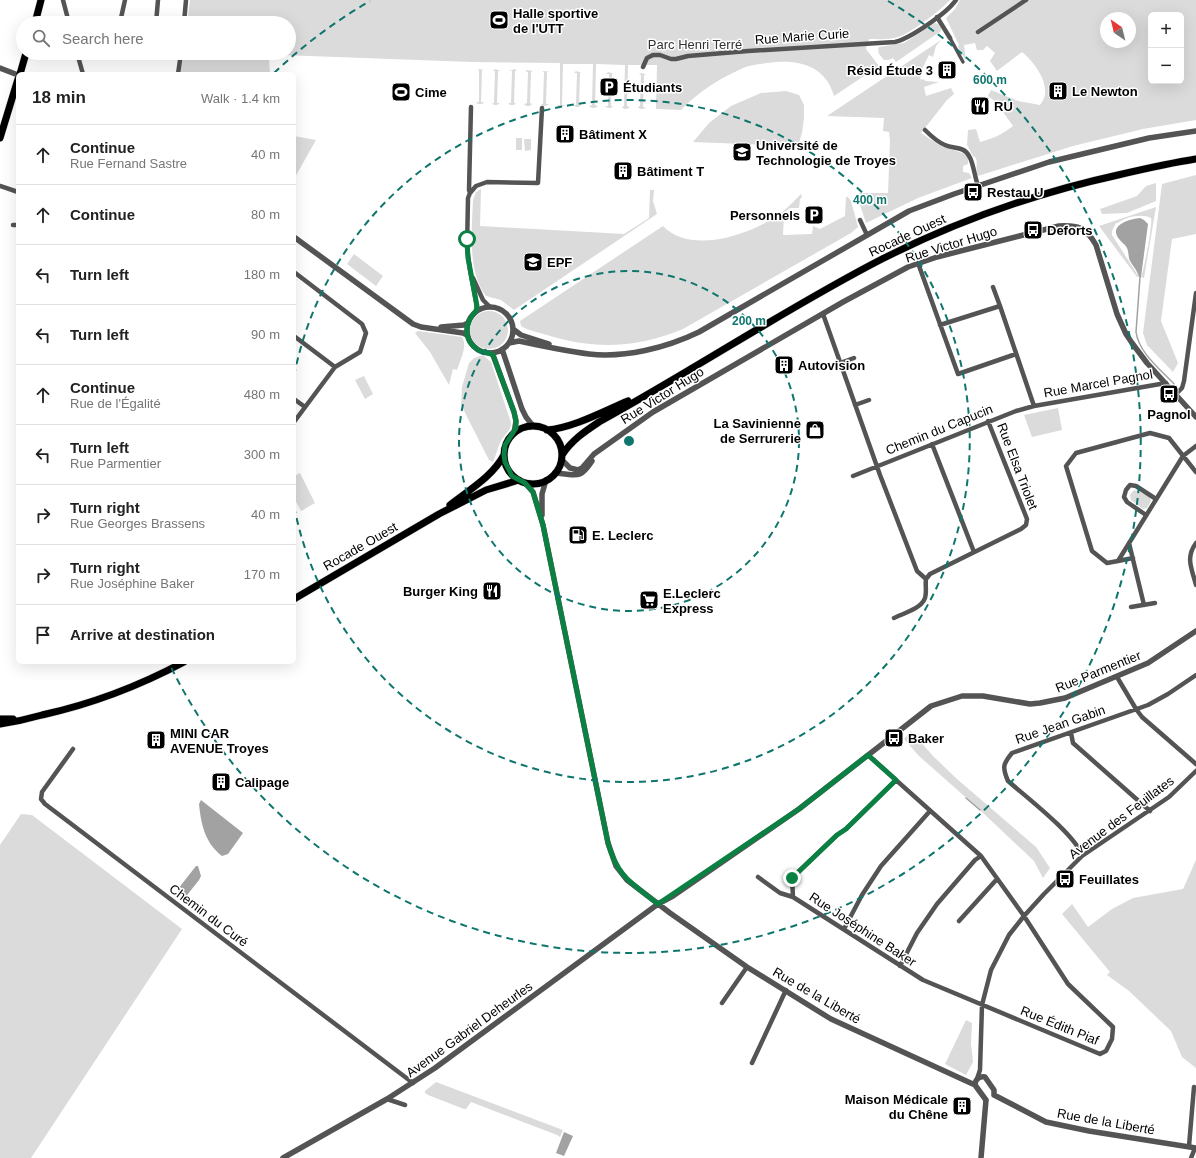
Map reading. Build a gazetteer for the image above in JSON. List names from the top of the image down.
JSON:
{
  "streets": {
    "main road": ["Rocade Ouest"],
    "street": [
      "Rue Marie Curie",
      "Rue Victor Hugo",
      "Rue Marcel Pagnol",
      "Chemin du Capucin",
      "Rue Elsa Triolet",
      "Rue Parmentier",
      "Rue Jean Gabin",
      "Avenue des Feuillates",
      "Chemin du Curé",
      "Rue Joséphine Baker",
      "Rue de la Liberté",
      "Rue Édith Piaf",
      "Avenue Gabriel Deheurles"
    ]
  },
  "crossings": [
    ["Rocade Ouest", "Rue Victor Hugo"],
    ["Rue Victor Hugo", "Rue Marcel Pagnol"],
    ["Rue Marcel Pagnol", "Chemin du Capucin"],
    ["Chemin du Capucin", "Rue Elsa Triolet"],
    ["Rue Parmentier", "Rue de la Liberté"],
    ["Rue Parmentier", "Avenue Gabriel Deheurles"],
    ["Rue Jean Gabin", "Avenue des Feuillates"],
    ["Avenue des Feuillates", "Rue Joséphine Baker"],
    ["Avenue des Feuillates", "Rue de la Liberté"],
    ["Avenue des Feuillates", "Rue Édith Piaf"],
    ["Chemin du Curé", "Avenue Gabriel Deheurles"],
    ["Rue Joséphine Baker", "Rue Édith Piaf"],
    ["Rue de la Liberté", "Avenue Gabriel Deheurles"]
  ],
  "parks": ["Parc Henri Terré"],
  "places": {
    "sports": ["Halle sportive de l'UTT", "Cime"],
    "building": [
      "Résid Étude 3",
      "Le Newton",
      "Bâtiment X",
      "Bâtiment T",
      "Autovision",
      "MINI CAR AVENUE Troyes",
      "Calipage",
      "Maison Médicale du Chêne"
    ],
    "parking": ["Étudiants", "Personnels"],
    "restaurant": ["RU", "Burger King"],
    "school or university": ["Université de Technologie de Troyes", "EPF"],
    "bus stop": [
      "Restau U",
      "Deforts",
      "Pagnol",
      "Baker",
      "Feuillates"
    ],
    "shop": ["La Savinienne de Serrurerie"],
    "fuel station": ["E. Leclerc"],
    "supermarket": ["E.Leclerc Express"]
  },
  "north": "top left",
  "page": {
    "map_buttons": ["+", "−"],
    "search": "Search here",
    "heading": ["18 min", "Walk · 1.4 km"],
    "list": [
      ["Continue", "Rue Fernand Sastre", "40 m"],
      ["Continue", "80 m"],
      ["Turn left", "180 m"],
      ["Turn left", "90 m"],
      ["Continue", "Rue de l'Égalité", "480 m"],
      ["Turn left", "Rue Parmentier", "300 m"],
      ["Turn right", "Rue Georges Brassens", "40 m"],
      ["Turn right", "Rue Joséphine Baker", "170 m"],
      "Arrive at destination"
    ]
  },
  "rings": ["600 m", "400 m", "200 m"]
}
